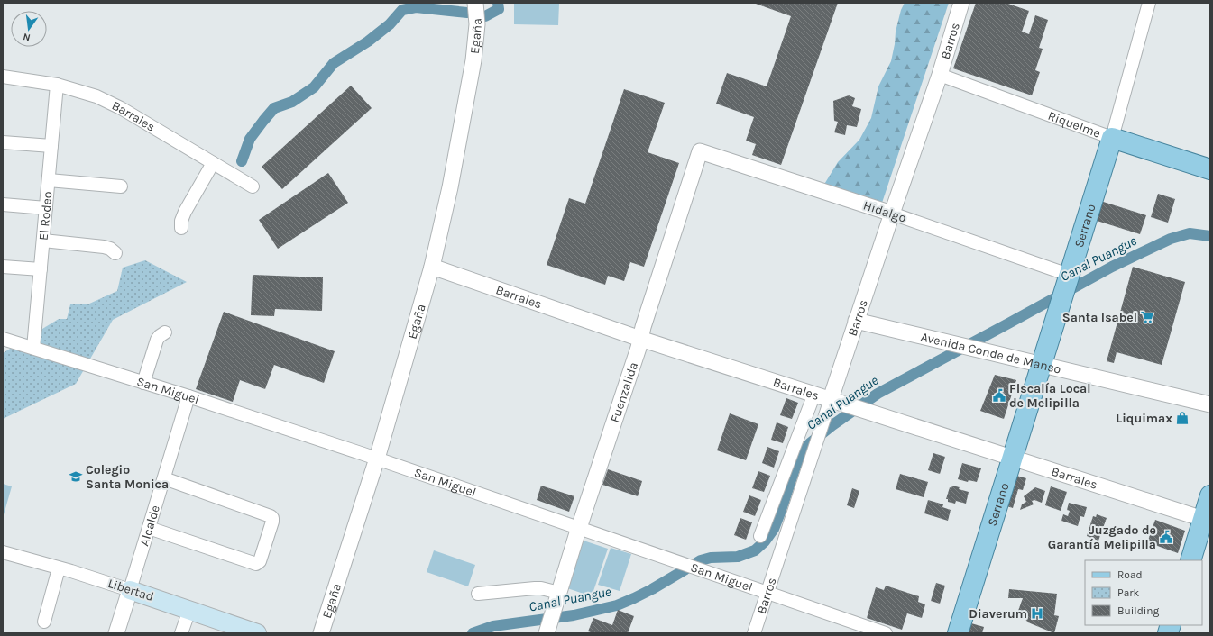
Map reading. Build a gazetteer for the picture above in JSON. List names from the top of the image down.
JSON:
{
  "streets": {
    "main road": ["Riquelme", "Serrano", "Libertad"],
    "street": [
      "Egaña",
      "Barros",
      "Barrales",
      "Hidalgo",
      "El Rodeo",
      "Avenida Conde de Manso",
      "San Miguel",
      "Fuenzalida",
      "Alcalde"
    ]
  },
  "crossings": [
    ["Egaña", "Barrales"],
    ["Egaña", "San Miguel"],
    ["Barros", "Barrales"],
    ["Barros", "Riquelme"],
    ["Barros", "Hidalgo"],
    ["Barros", "Avenida Conde de Manso"],
    ["Barros", "San Miguel"],
    ["Barrales", "El Rodeo"],
    ["Barrales", "Serrano"],
    ["Barrales", "Fuenzalida"],
    ["Riquelme", "Serrano"],
    ["Hidalgo", "Serrano"],
    ["Hidalgo", "Fuenzalida"],
    ["El Rodeo", "San Miguel"],
    ["Serrano", "Avenida Conde de Manso"],
    ["San Miguel", "Fuenzalida"],
    ["San Miguel", "Alcalde"],
    ["Alcalde", "Libertad"]
  ],
  "water": ["Canal Puangue"],
  "places": {
    "supermarket": ["Santa Isabel"],
    "public building": ["Fiscalía Local de Melipilla", "Juzgado de Garantía Melipilla"],
    "shop": ["Liquimax"],
    "school or university": ["Colegio Santa Monica"],
    "hospital": ["Diaverum"]
  },
  "legend": ["Road", "Park", "Building"],
  "north": "bottom"
}
